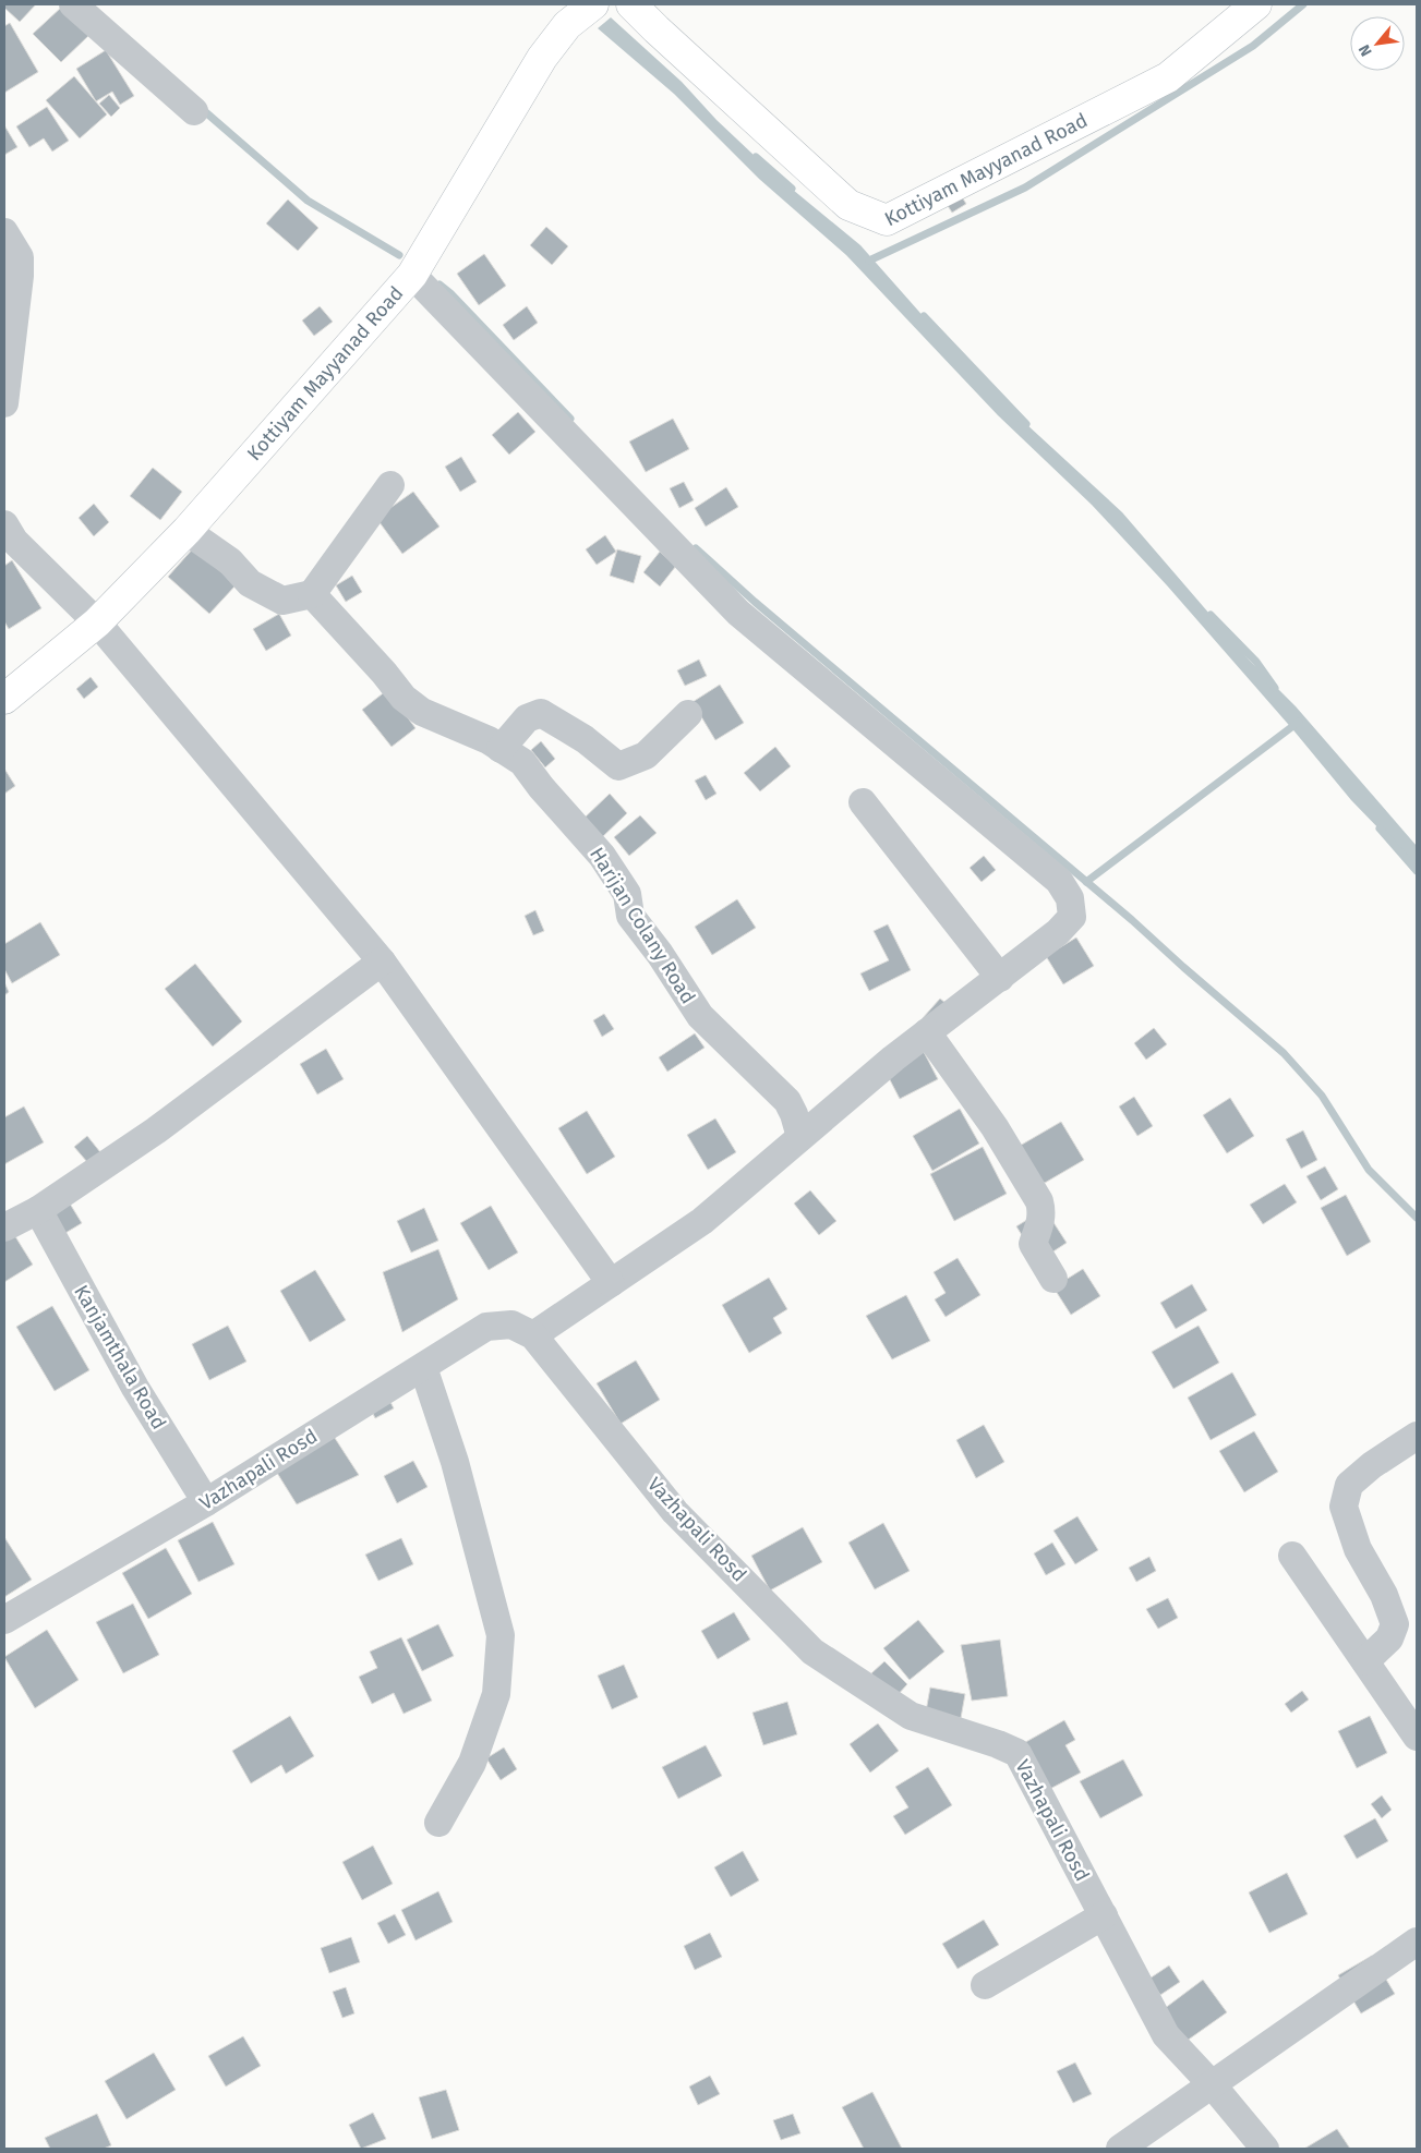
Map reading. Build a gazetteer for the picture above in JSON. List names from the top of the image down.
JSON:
{
  "streets": {
    "street": [
      "Kottiyam Mayyanad Road",
      "Harijan Colany Road",
      "Kanjamthala Road",
      "Vazhapali Rosd"
    ]
  },
  "crossings": [
    ["Kanjamthala Road", "Vazhapali Rosd"]
  ],
  "north": "bottom left"
}
